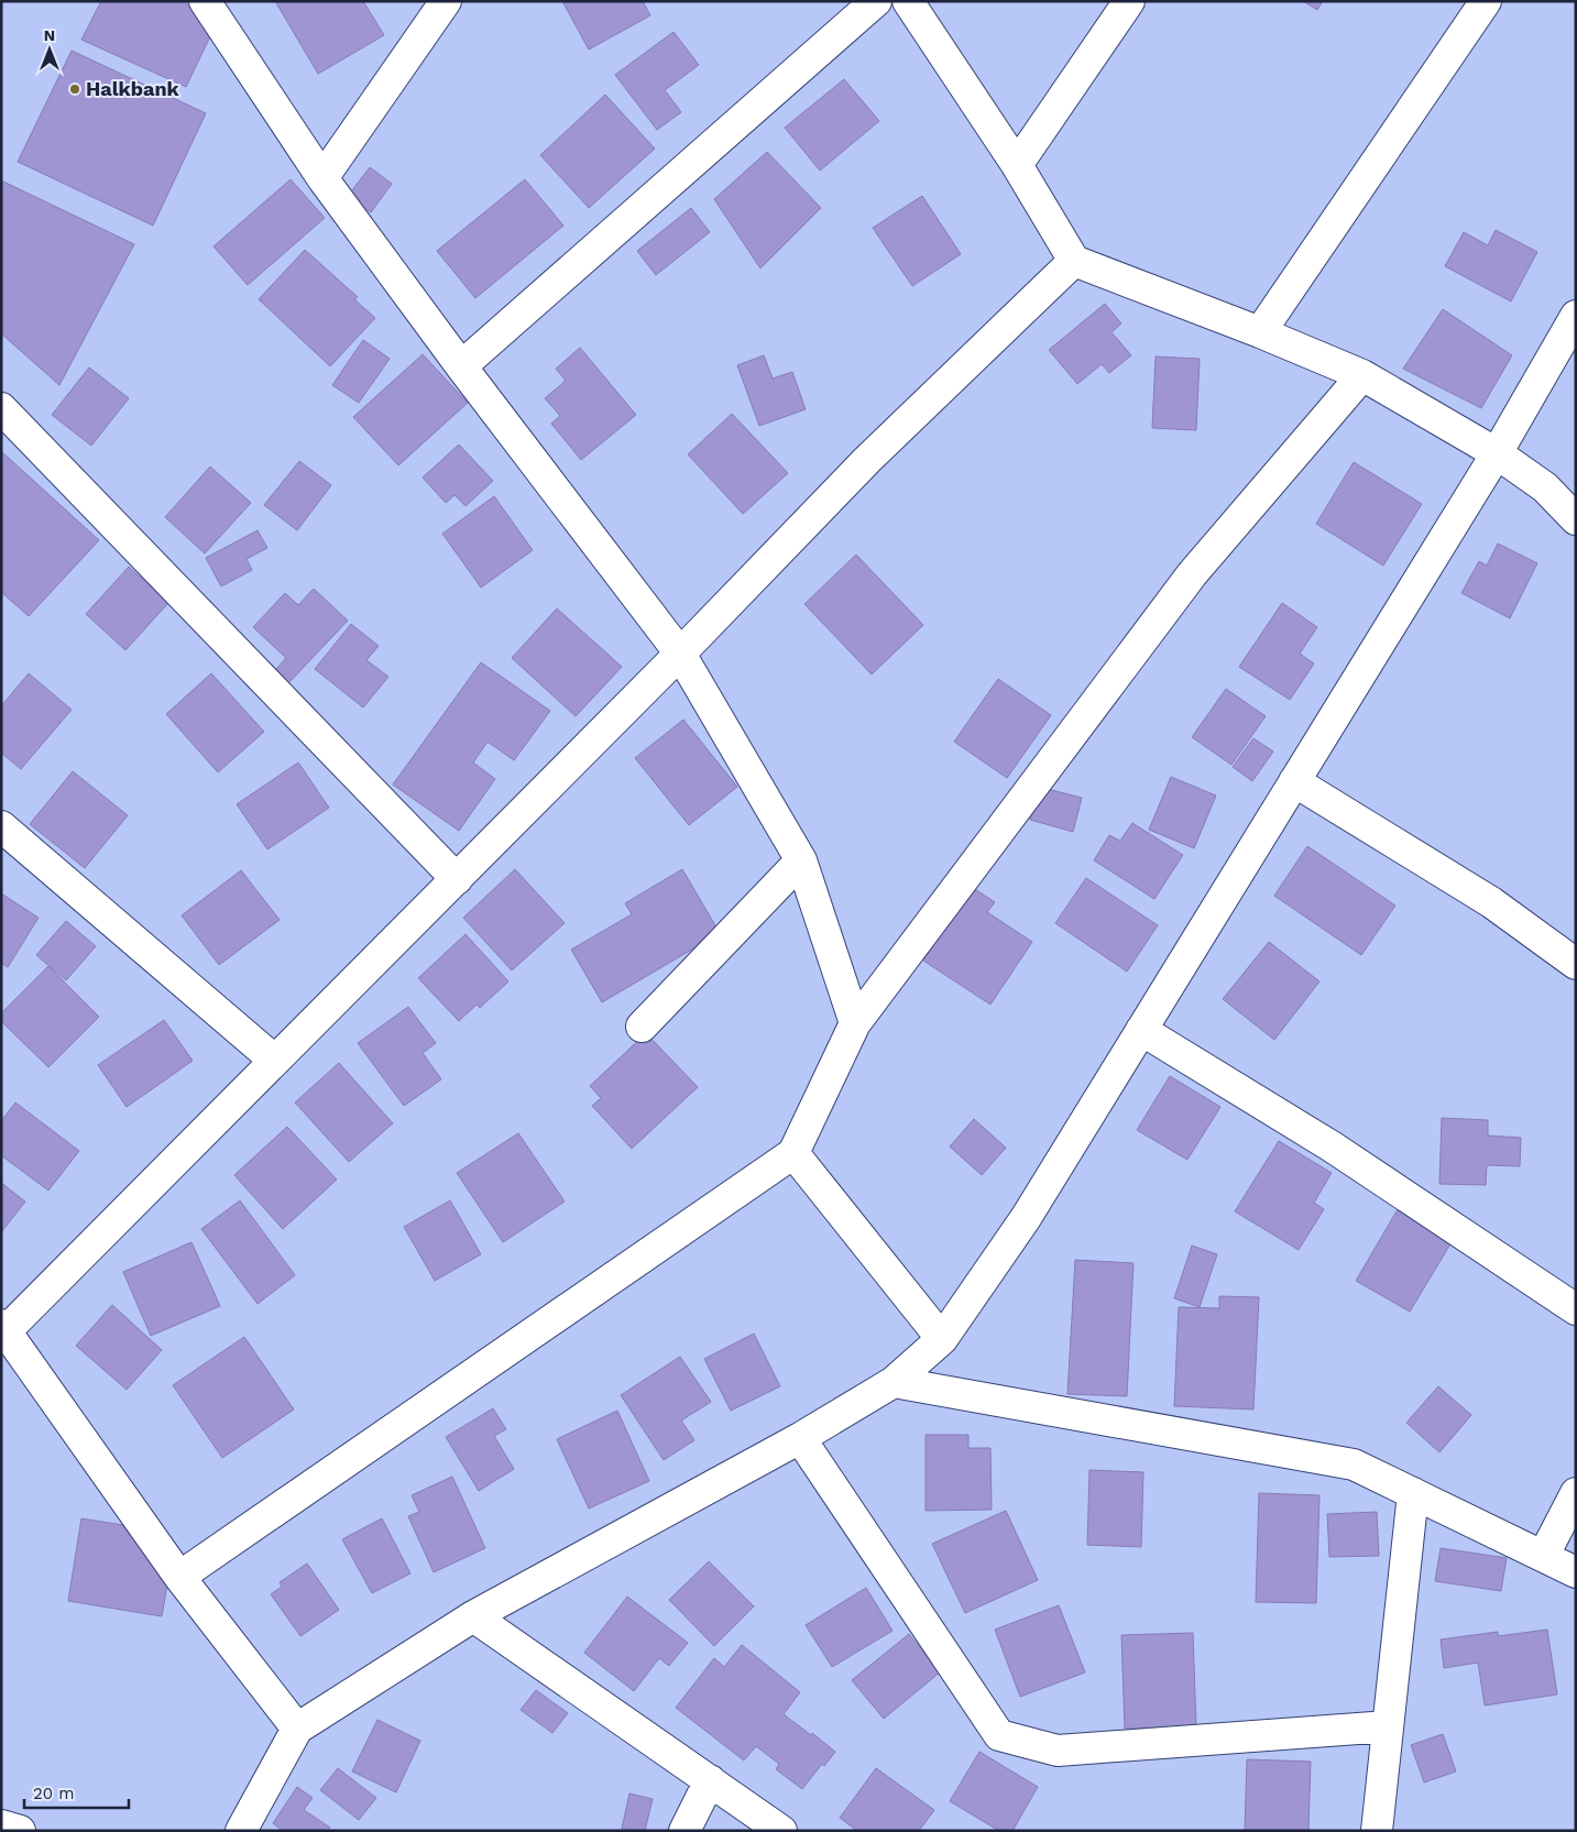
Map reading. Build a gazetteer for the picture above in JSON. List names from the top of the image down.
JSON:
{
  "places": ["Halkbank"],
  "scale_bar": "20 m",
  "north": "top"
}
